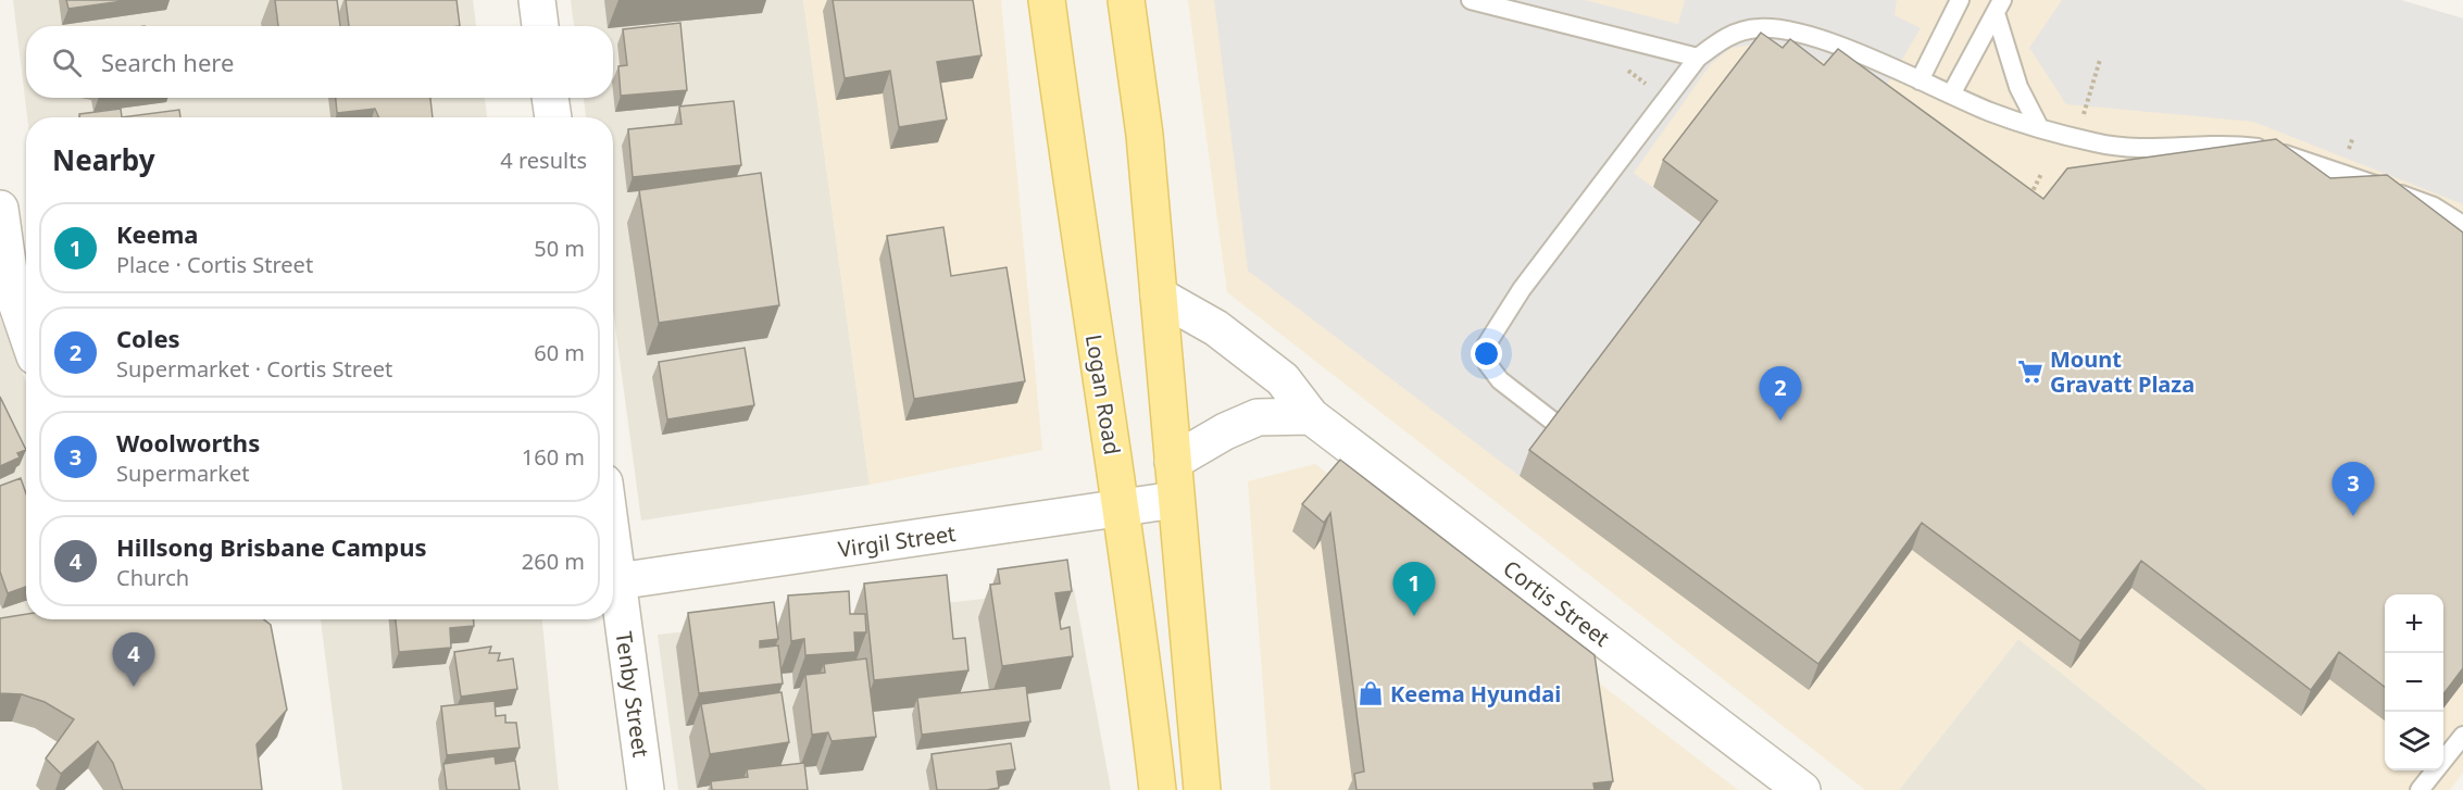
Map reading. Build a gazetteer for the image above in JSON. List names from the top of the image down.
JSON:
{
  "streets": {
    "main road": ["Logan Road"],
    "street": ["Virgil Street", "Cortis Street", "Tenby Street"]
  },
  "crossings": [
    ["Logan Road", "Virgil Street"],
    ["Virgil Street", "Tenby Street"]
  ],
  "places": {
    "supermarket": ["Mount Gravatt Plaza"],
    "shop": ["Keema Hyundai"]
  },
  "page": {
    "search": "Search here",
    "heading": ["Nearby", "4 results"],
    "list": [
      {
        "mark": "1",
        "name": "Keema",
        "note": "Place · Cortis Street",
        "value": "50 m"
      },
      {
        "mark": "2",
        "name": "Coles",
        "note": "Supermarket · Cortis Street",
        "value": "60 m"
      },
      {
        "mark": "3",
        "name": "Woolworths",
        "note": "Supermarket",
        "value": "160 m"
      },
      {
        "mark": "4",
        "name": "Hillsong Brisbane Campus",
        "note": "Church",
        "value": "260 m"
      }
    ],
    "pins": [
      "2",
      "3",
      "1",
      "4"
    ],
    "map_buttons": ["+", "−"]
  }
}
